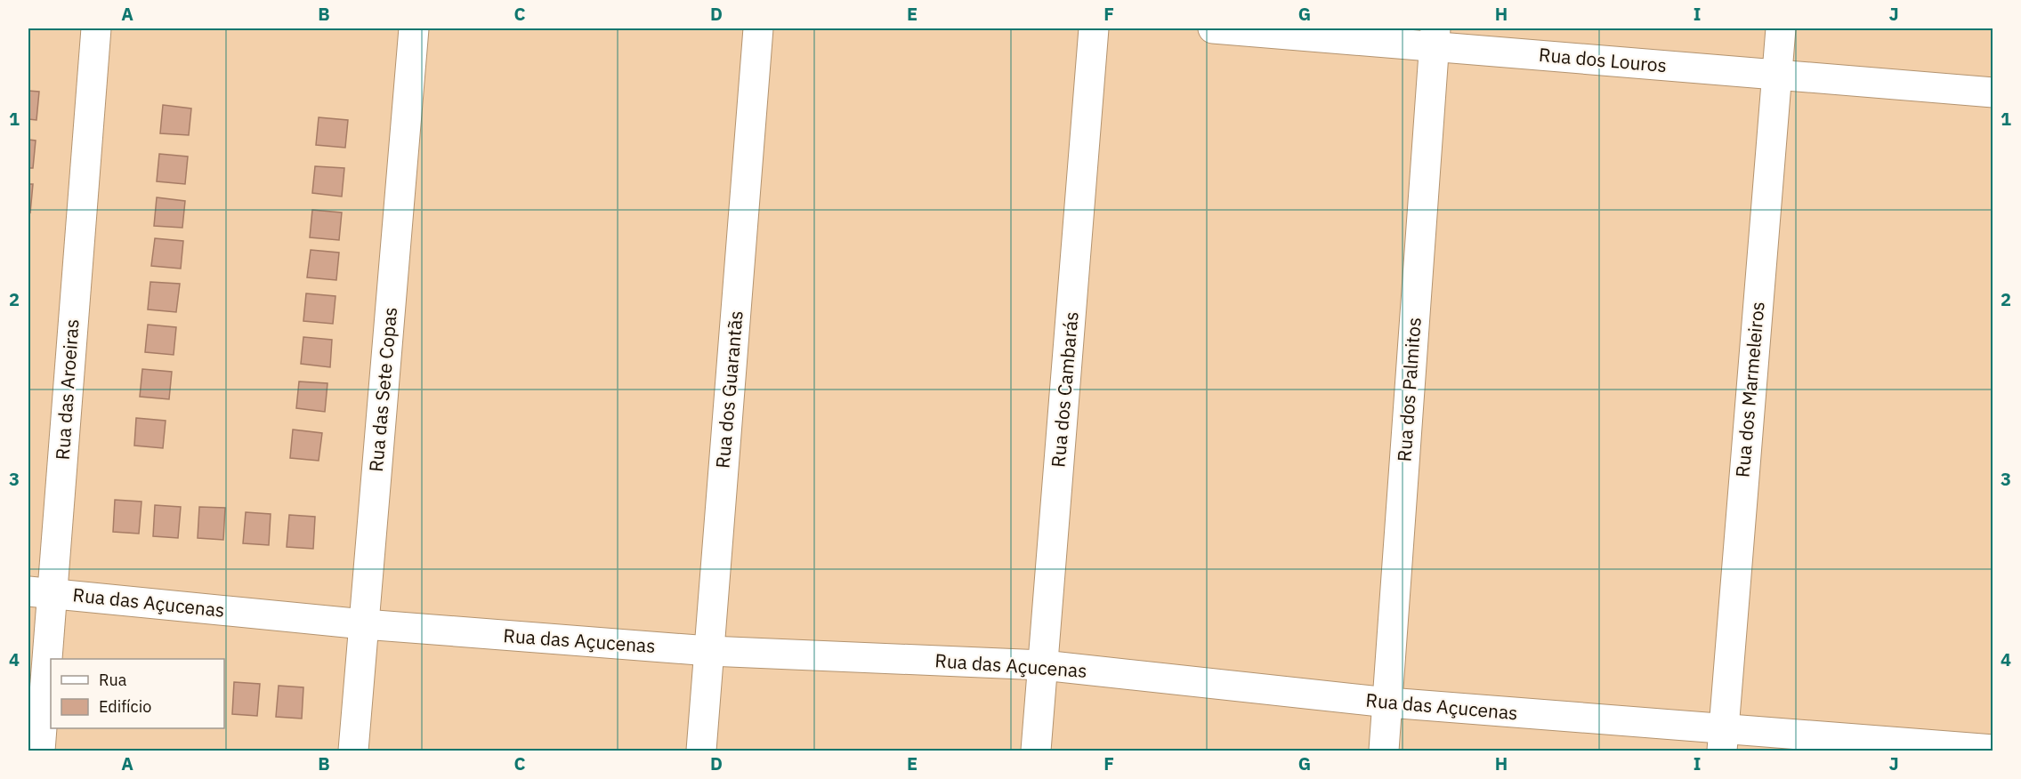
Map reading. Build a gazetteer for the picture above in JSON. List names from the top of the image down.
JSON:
{
  "streets": {
    "street": [
      "Rua dos Louros",
      "Rua das Aroeiras",
      "Rua das Sete Copas",
      "Rua dos Guarantãs",
      "Rua dos Cambarás",
      "Rua dos Palmitos",
      "Rua dos Marmeleiros",
      "Rua das Açucenas"
    ]
  },
  "crossings": [
    ["Rua dos Louros", "Rua dos Palmitos"],
    ["Rua dos Louros", "Rua dos Marmeleiros"],
    ["Rua das Aroeiras", "Rua das Açucenas"],
    ["Rua das Sete Copas", "Rua das Açucenas"],
    ["Rua dos Guarantãs", "Rua das Açucenas"],
    ["Rua dos Cambarás", "Rua das Açucenas"],
    ["Rua dos Palmitos", "Rua das Açucenas"],
    ["Rua dos Marmeleiros", "Rua das Açucenas"]
  ],
  "legend": ["Rua", "Edifício"],
  "grid": {
    "columns": [
      "A",
      "B",
      "C",
      "D",
      "E",
      "F",
      "G",
      "H",
      "I",
      "J"
    ],
    "rows": [
      "1",
      "2",
      "3",
      "4"
    ]
  }
}
